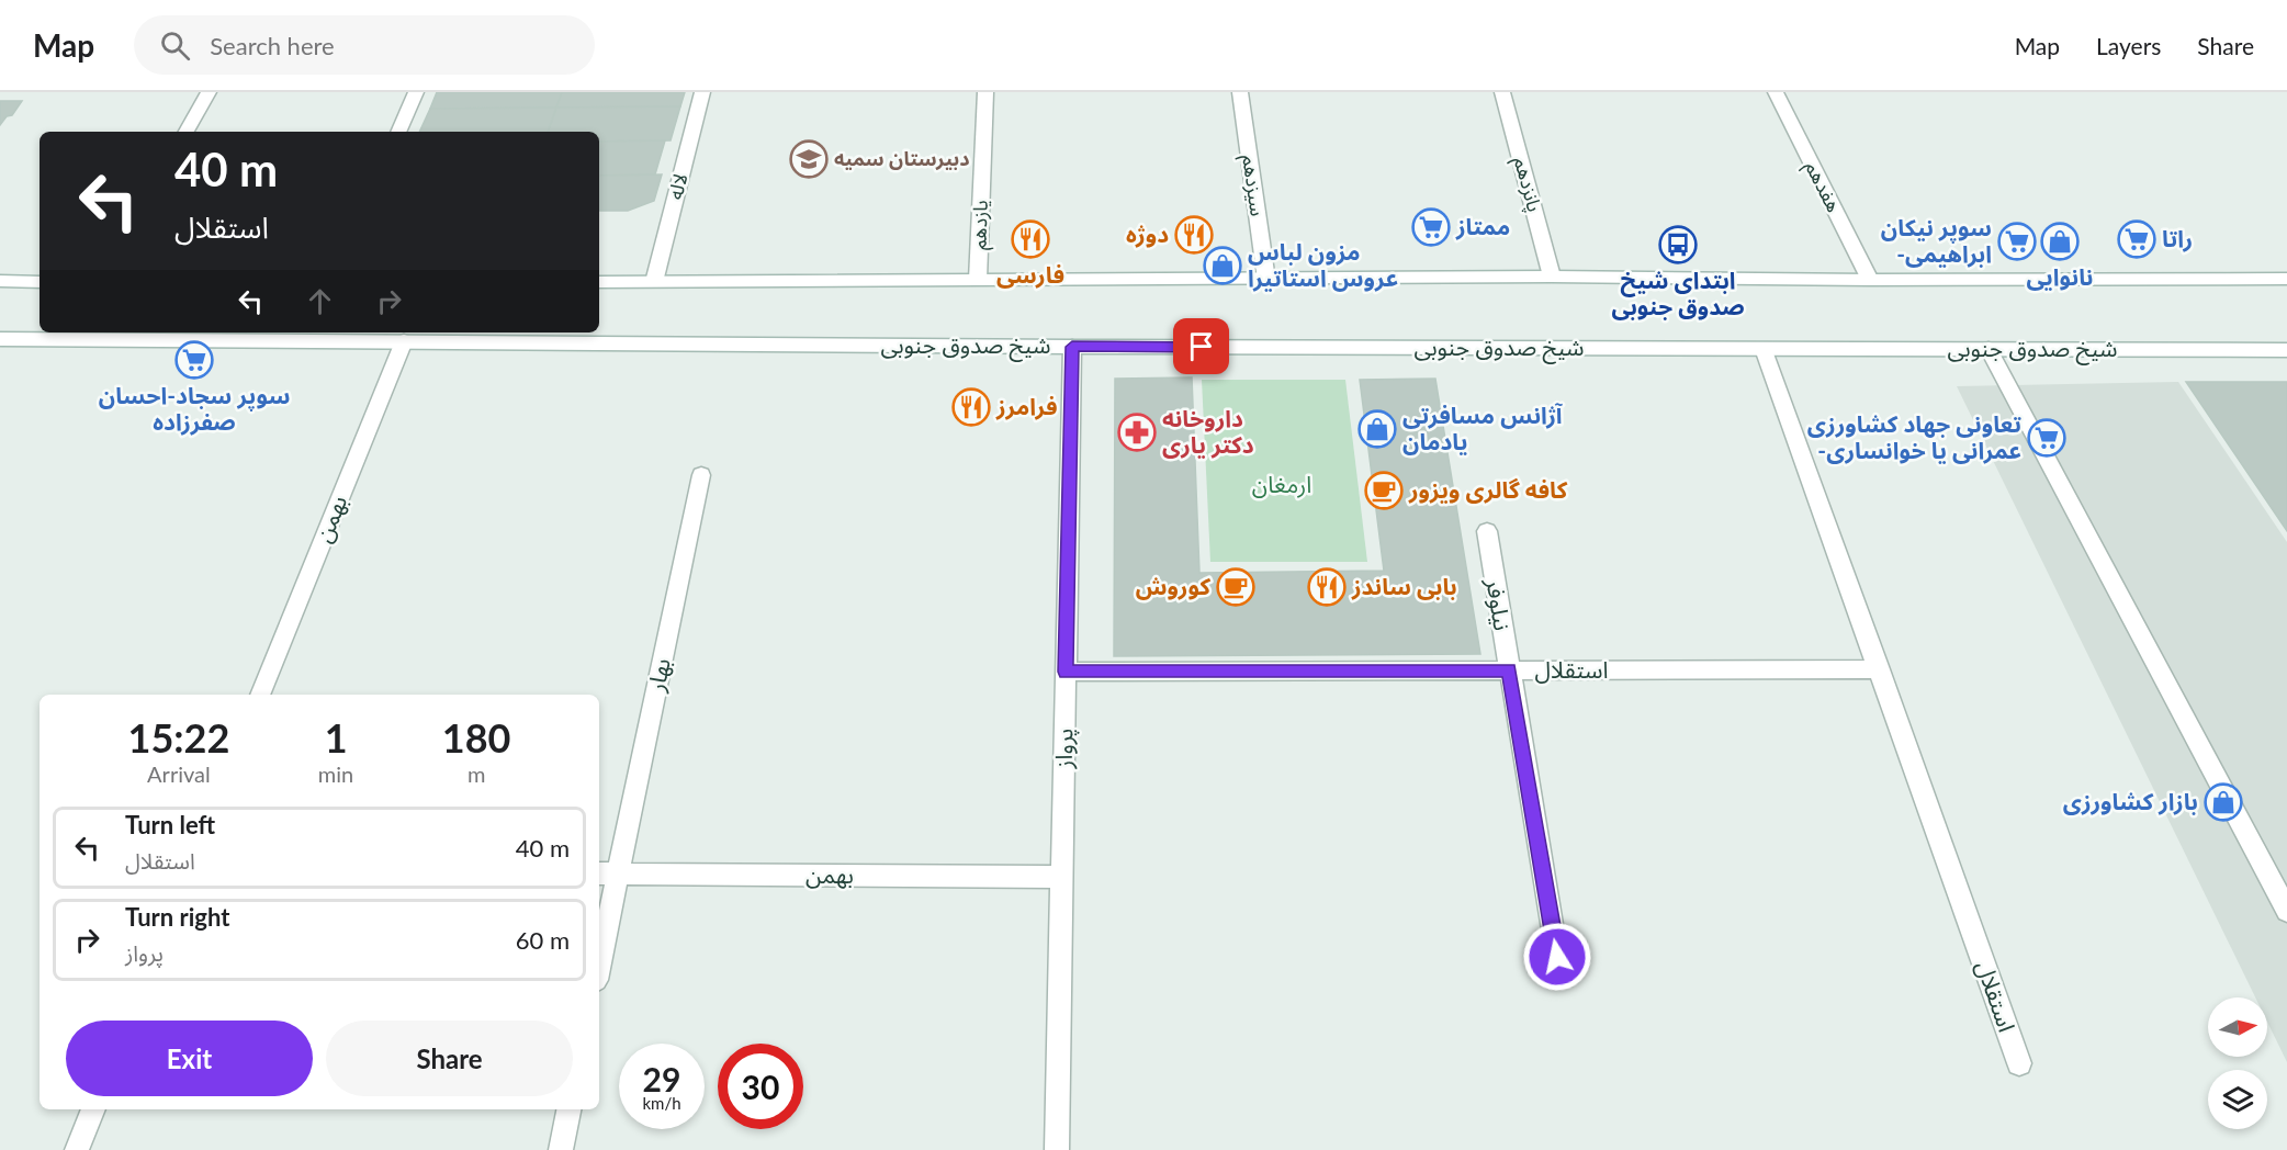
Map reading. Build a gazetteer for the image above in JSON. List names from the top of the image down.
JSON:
{
  "streets": {
    "street": [
      "پانزدهم",
      "سیزدهم",
      "لاله",
      "هفدهم",
      "یازدهم",
      "شیخ صدوق جنوبی",
      "بهمن",
      "نیلوفر",
      "استقلال",
      "بهار",
      "پرواز"
    ]
  },
  "crossings": [
    ["شیخ صدوق جنوبی", "بهمن"],
    ["شیخ صدوق جنوبی", "استقلال"],
    ["شیخ صدوق جنوبی", "پرواز"],
    ["بهمن", "بهار"],
    ["بهمن", "پرواز"],
    ["نیلوفر", "استقلال"],
    ["استقلال", "پرواز"]
  ],
  "parks": ["ارمغان"],
  "places": {
    "school or university": ["دبیرستان سمیه"],
    "supermarket": [
      "ممتاز",
      "راتا",
      "سوپر نیکان -ابراهیمی",
      "سوپر سجاد-احسان صفرزاده",
      "تعاونی جهاد کشاورزی -عمرانی یا خوانساری"
    ],
    "restaurant": [
      "دوژه",
      "فارسی",
      "فرامرز",
      "بابی ساندز"
    ],
    "shop": [
      "نانوایی",
      "مزون لباس عروس استاتیرا",
      "آژانس مسافرتی یادمان",
      "بازار کشاورزی"
    ],
    "bus stop": ["ابتدای شیخ صدوق جنوبی"],
    "pharmacy": ["داروخانه دکتر یاری"],
    "cafe": ["کافه گالری ویزور", "کوروش"]
  },
  "north": "right",
  "page": {
    "header": "Map",
    "search": "Search here",
    "nav": ["Map", "Layers", "Share"],
    "turn": ["40 m", "استقلال"],
    "eta": [
      "15:22",
      "Arrival",
      "1",
      "min",
      "180",
      "m"
    ],
    "list": [
      {
        "name": "Turn left",
        "note": "استقلال",
        "value": "40 m"
      },
      {
        "name": "Turn right",
        "note": "پرواز",
        "value": "60 m"
      }
    ],
    "buttons": ["Exit", "Share"],
    "speed": "29 km/h",
    "limit": "30"
  }
}
